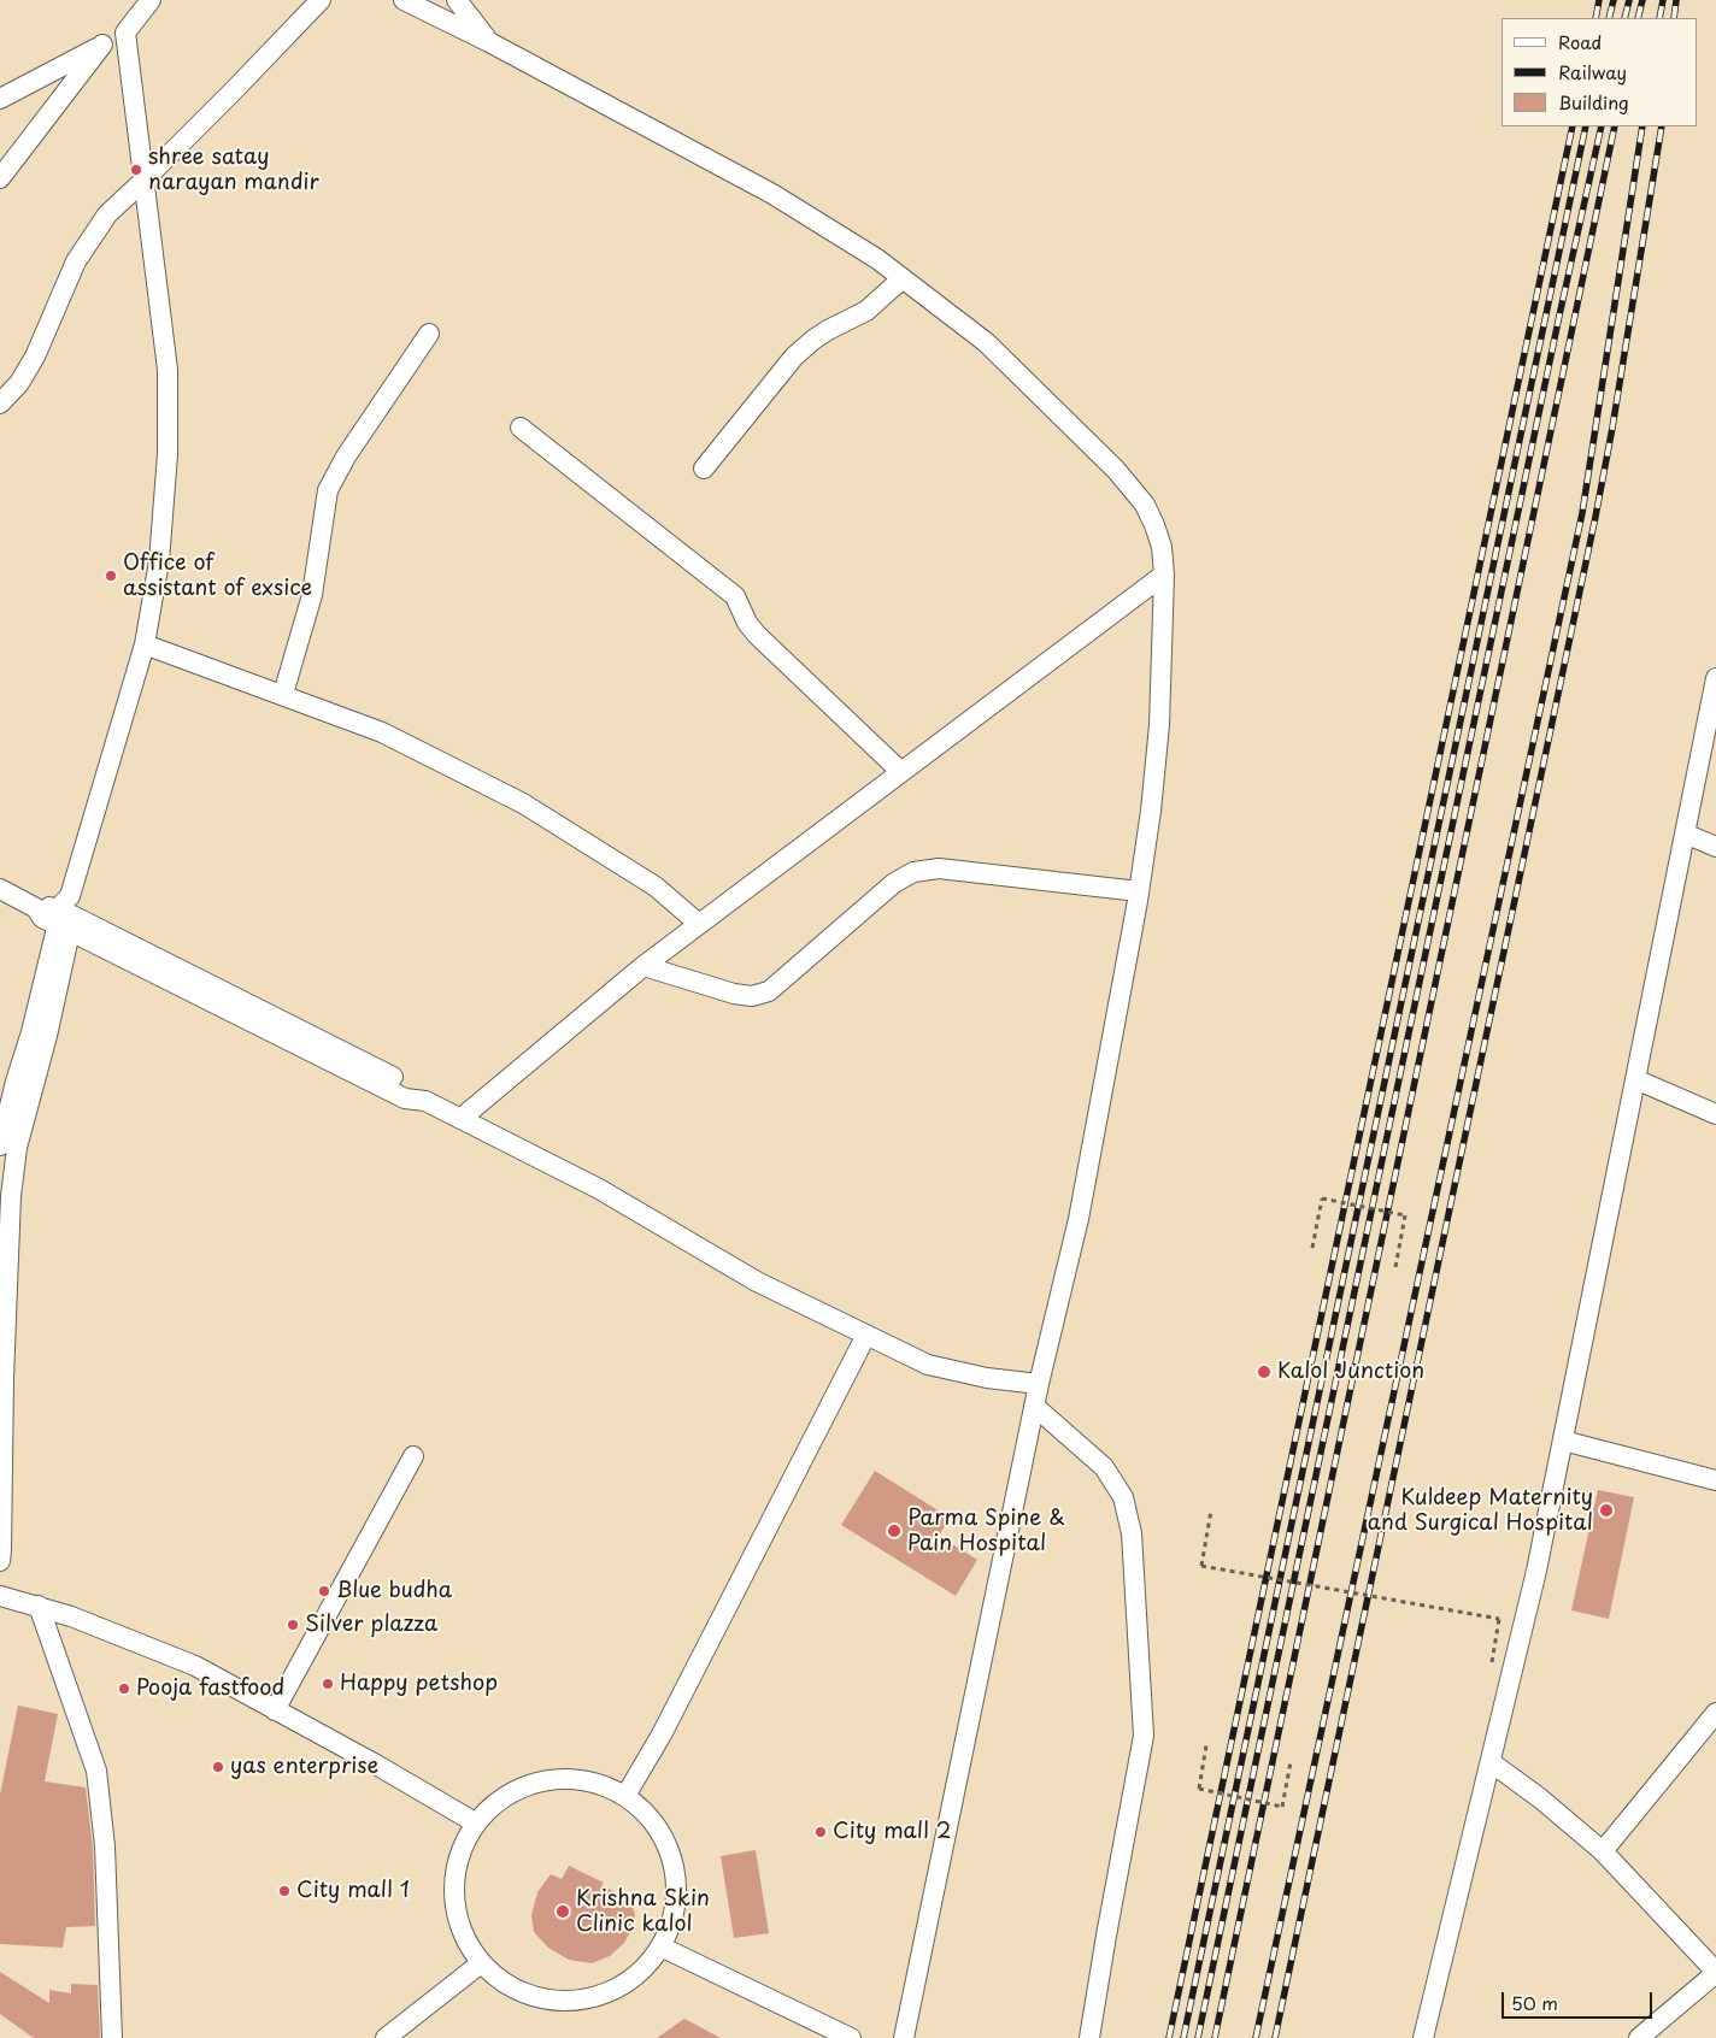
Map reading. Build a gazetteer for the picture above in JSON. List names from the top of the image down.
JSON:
{
  "places": [
    "shree satay narayan mandir",
    "Office of assistant of exsice",
    "Kalol Junction",
    "Kuldeep Maternity and Surgical Hospital",
    "Parma Spine & Pain Hospital",
    "Blue budha",
    "Silver plazza",
    "Happy petshop",
    "Pooja fastfood",
    "yas enterprise",
    "City mall 2",
    "City mall 1",
    "Krishna Skin Clinic kalol"
  ],
  "legend": ["Road", "Railway", "Building"],
  "scale_bar": "50 m"
}
